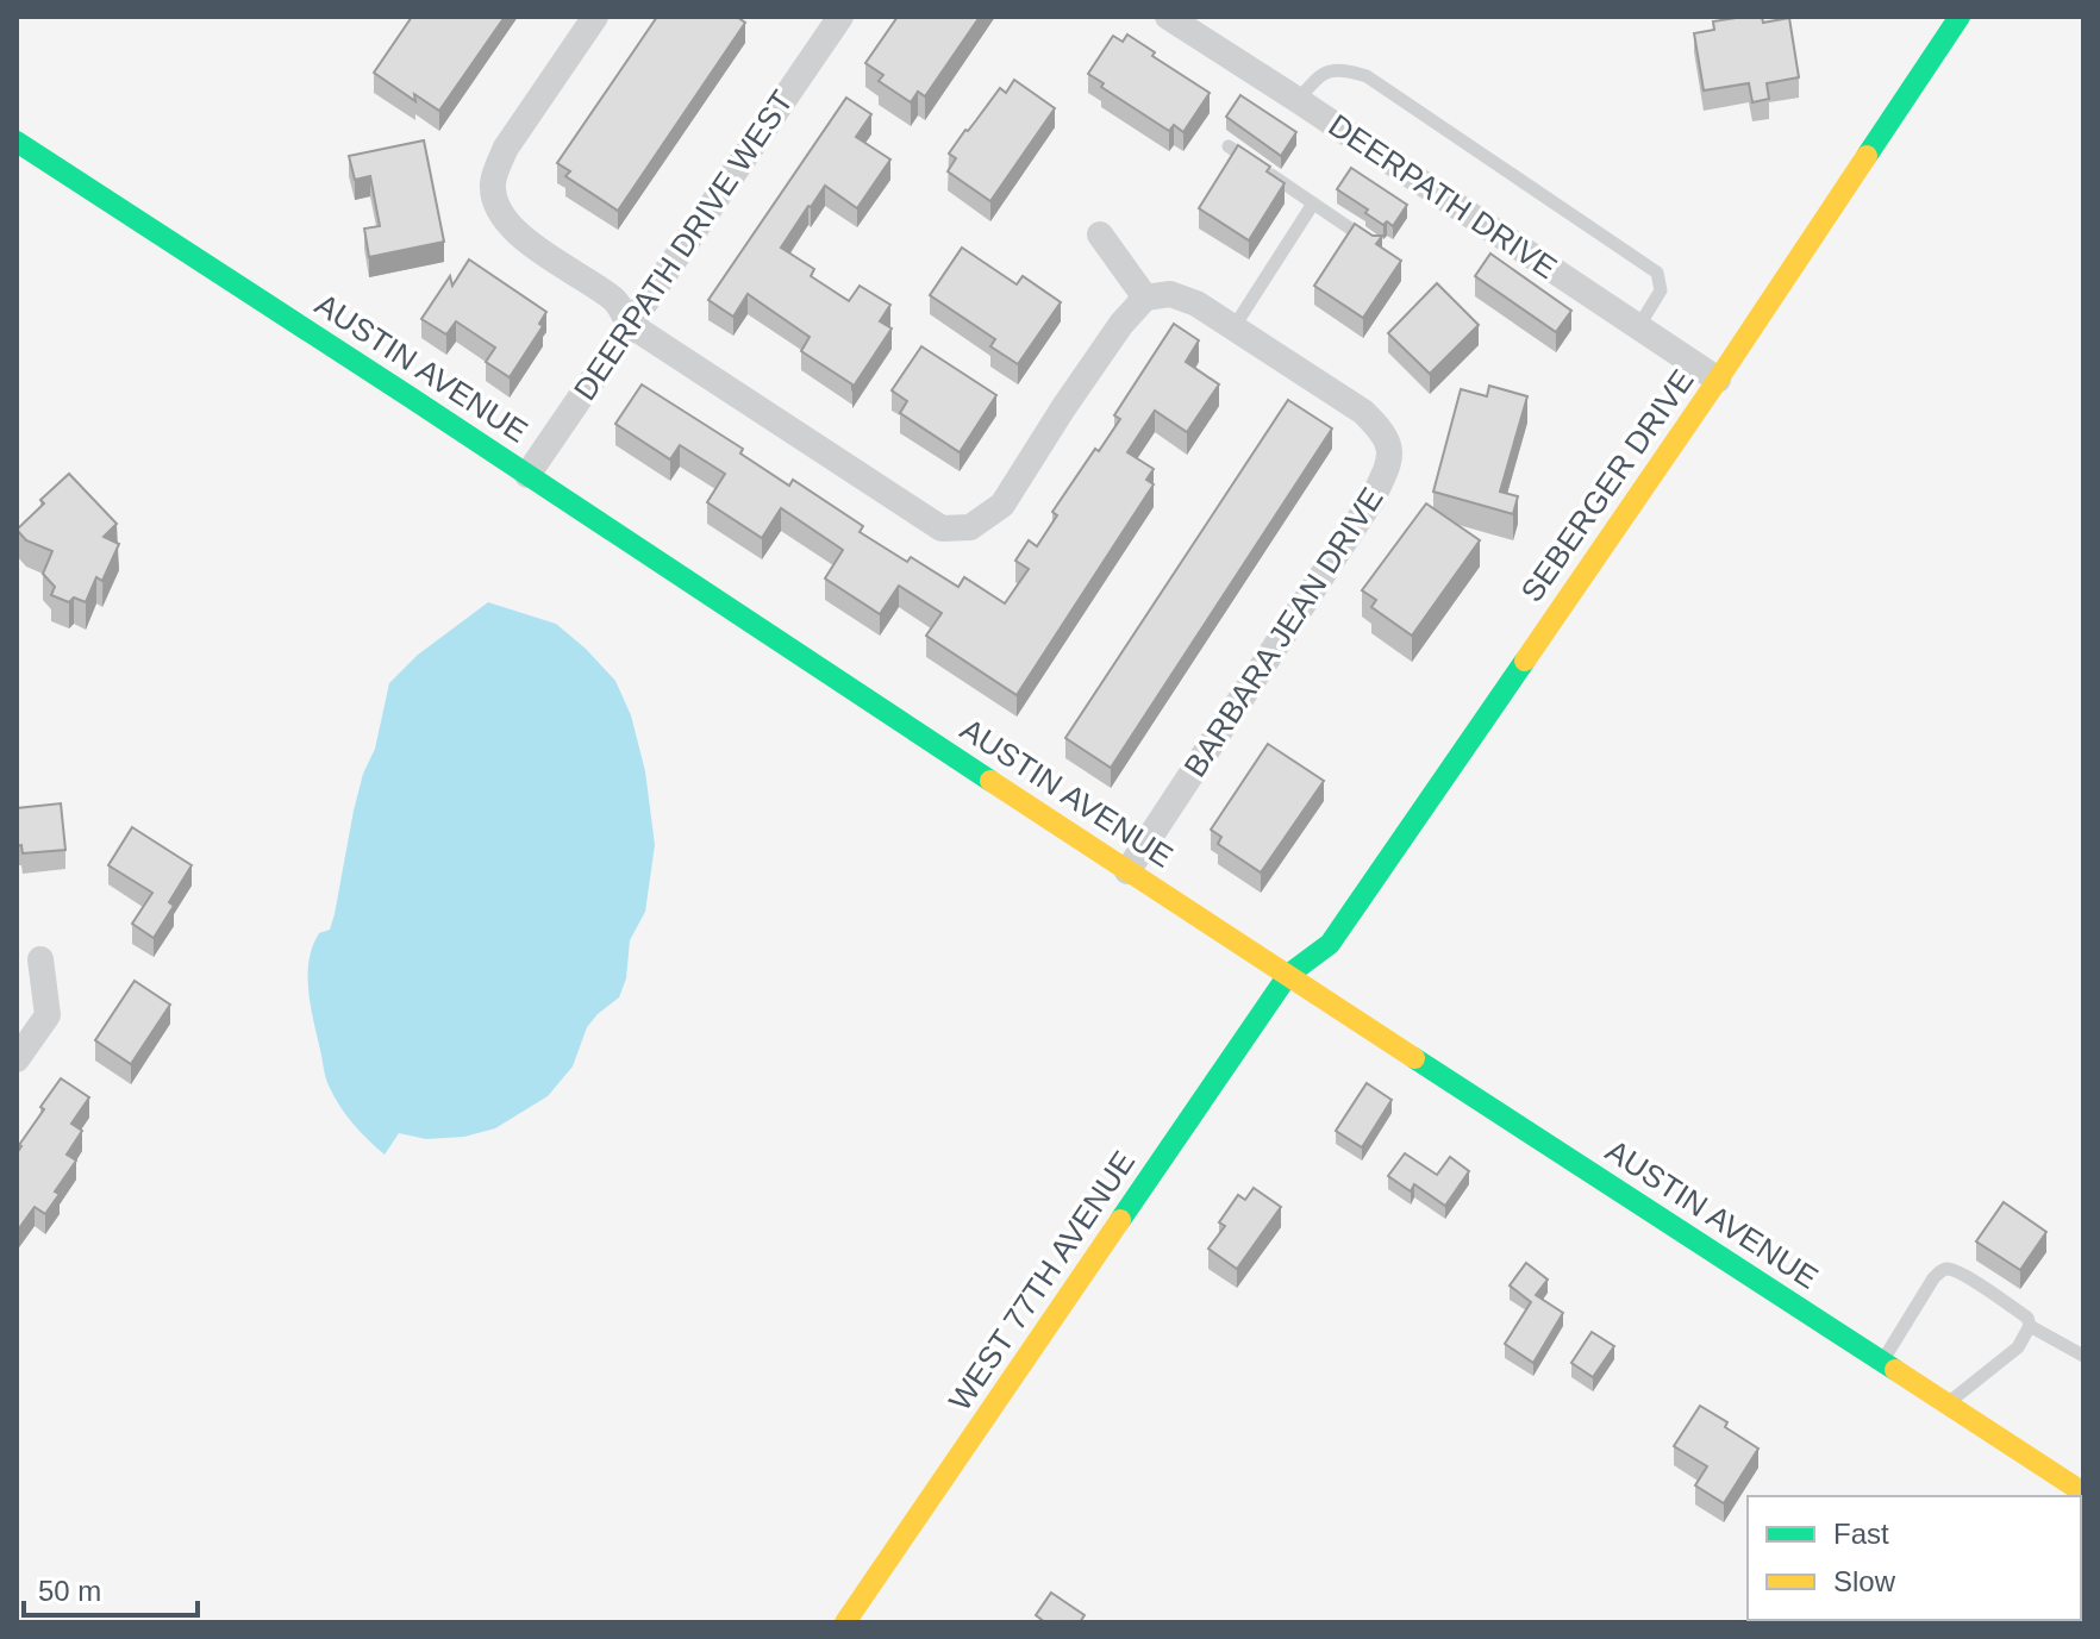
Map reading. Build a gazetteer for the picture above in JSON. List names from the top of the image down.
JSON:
{
  "streets": {
    "street": [
      "DEERPATH DRIVE",
      "DEERPATH DRIVE WEST",
      "AUSTIN AVENUE",
      "SEBERGER DRIVE",
      "BARBARA JEAN DRIVE",
      "WEST 77TH AVENUE"
    ]
  },
  "crossings": [
    ["DEERPATH DRIVE", "SEBERGER DRIVE"],
    ["DEERPATH DRIVE WEST", "AUSTIN AVENUE"],
    ["AUSTIN AVENUE", "SEBERGER DRIVE"],
    ["AUSTIN AVENUE", "BARBARA JEAN DRIVE"],
    ["AUSTIN AVENUE", "WEST 77TH AVENUE"],
    ["SEBERGER DRIVE", "WEST 77TH AVENUE"]
  ],
  "legend": ["Fast", "Slow"],
  "scale_bar": "50 m"
}
